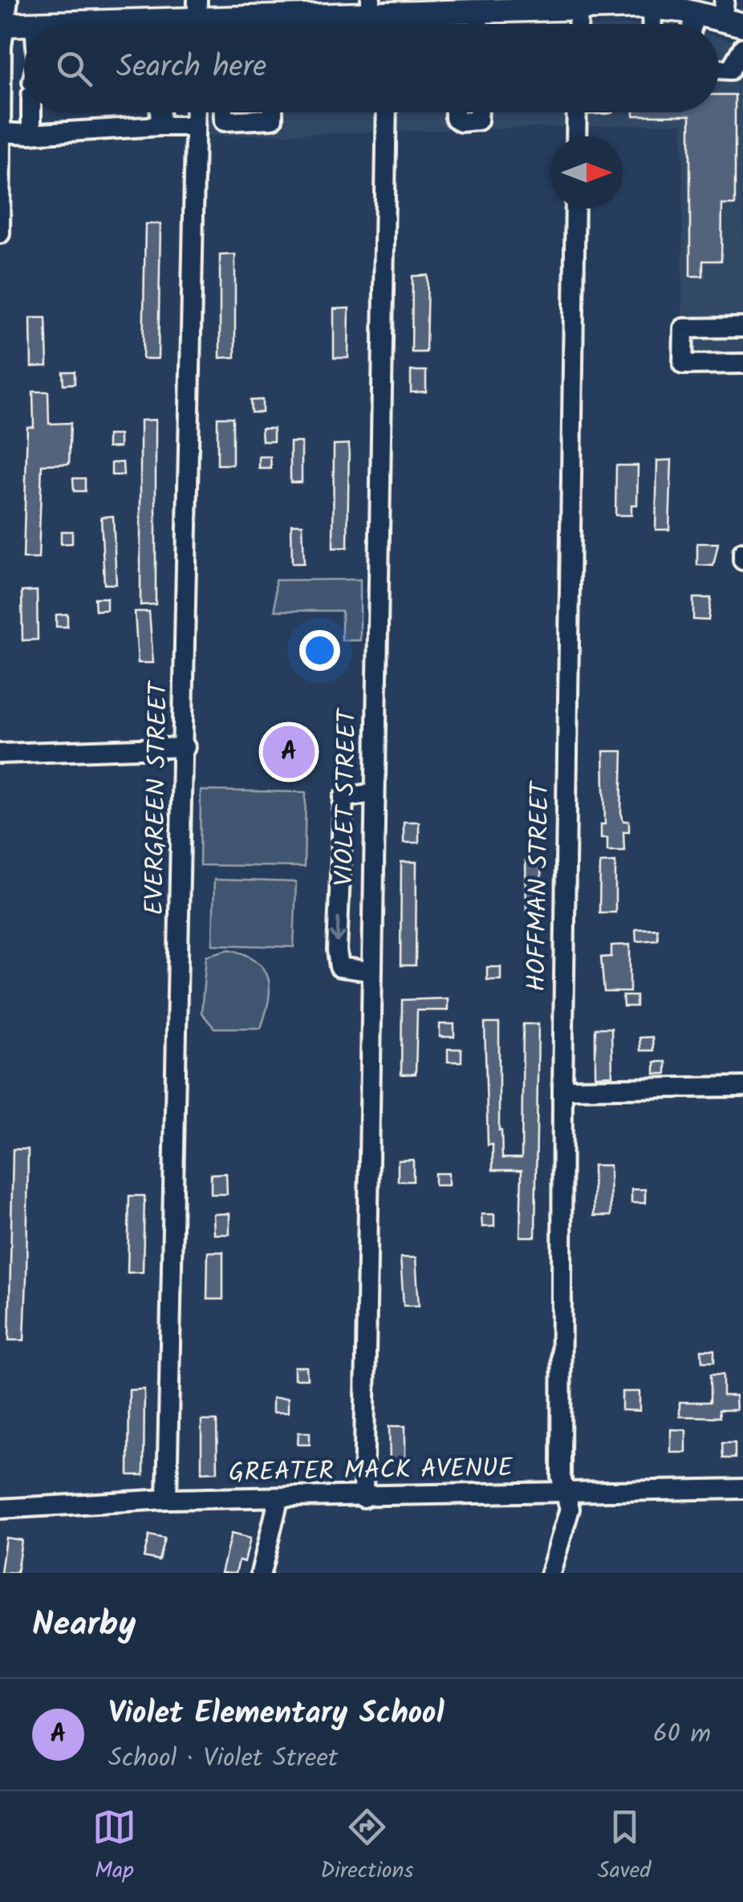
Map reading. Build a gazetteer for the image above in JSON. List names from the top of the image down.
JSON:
{
  "streets": {
    "street": [
      "VIOLET STREET",
      "EVERGREEN STREET",
      "HOFFMAN STREET",
      "GREATER MACK AVENUE"
    ]
  },
  "crossings": [
    ["VIOLET STREET", "GREATER MACK AVENUE"],
    ["EVERGREEN STREET", "GREATER MACK AVENUE"],
    ["HOFFMAN STREET", "GREATER MACK AVENUE"]
  ],
  "north": "right",
  "page": {
    "search": "Search here",
    "pins": "A",
    "heading": "Nearby",
    "list": [
      {
        "mark": "A",
        "name": "Violet Elementary School",
        "note": "School · Violet Street",
        "value": "60 m"
      }
    ],
    "nav": ["Map", "Directions", "Saved"]
  }
}
